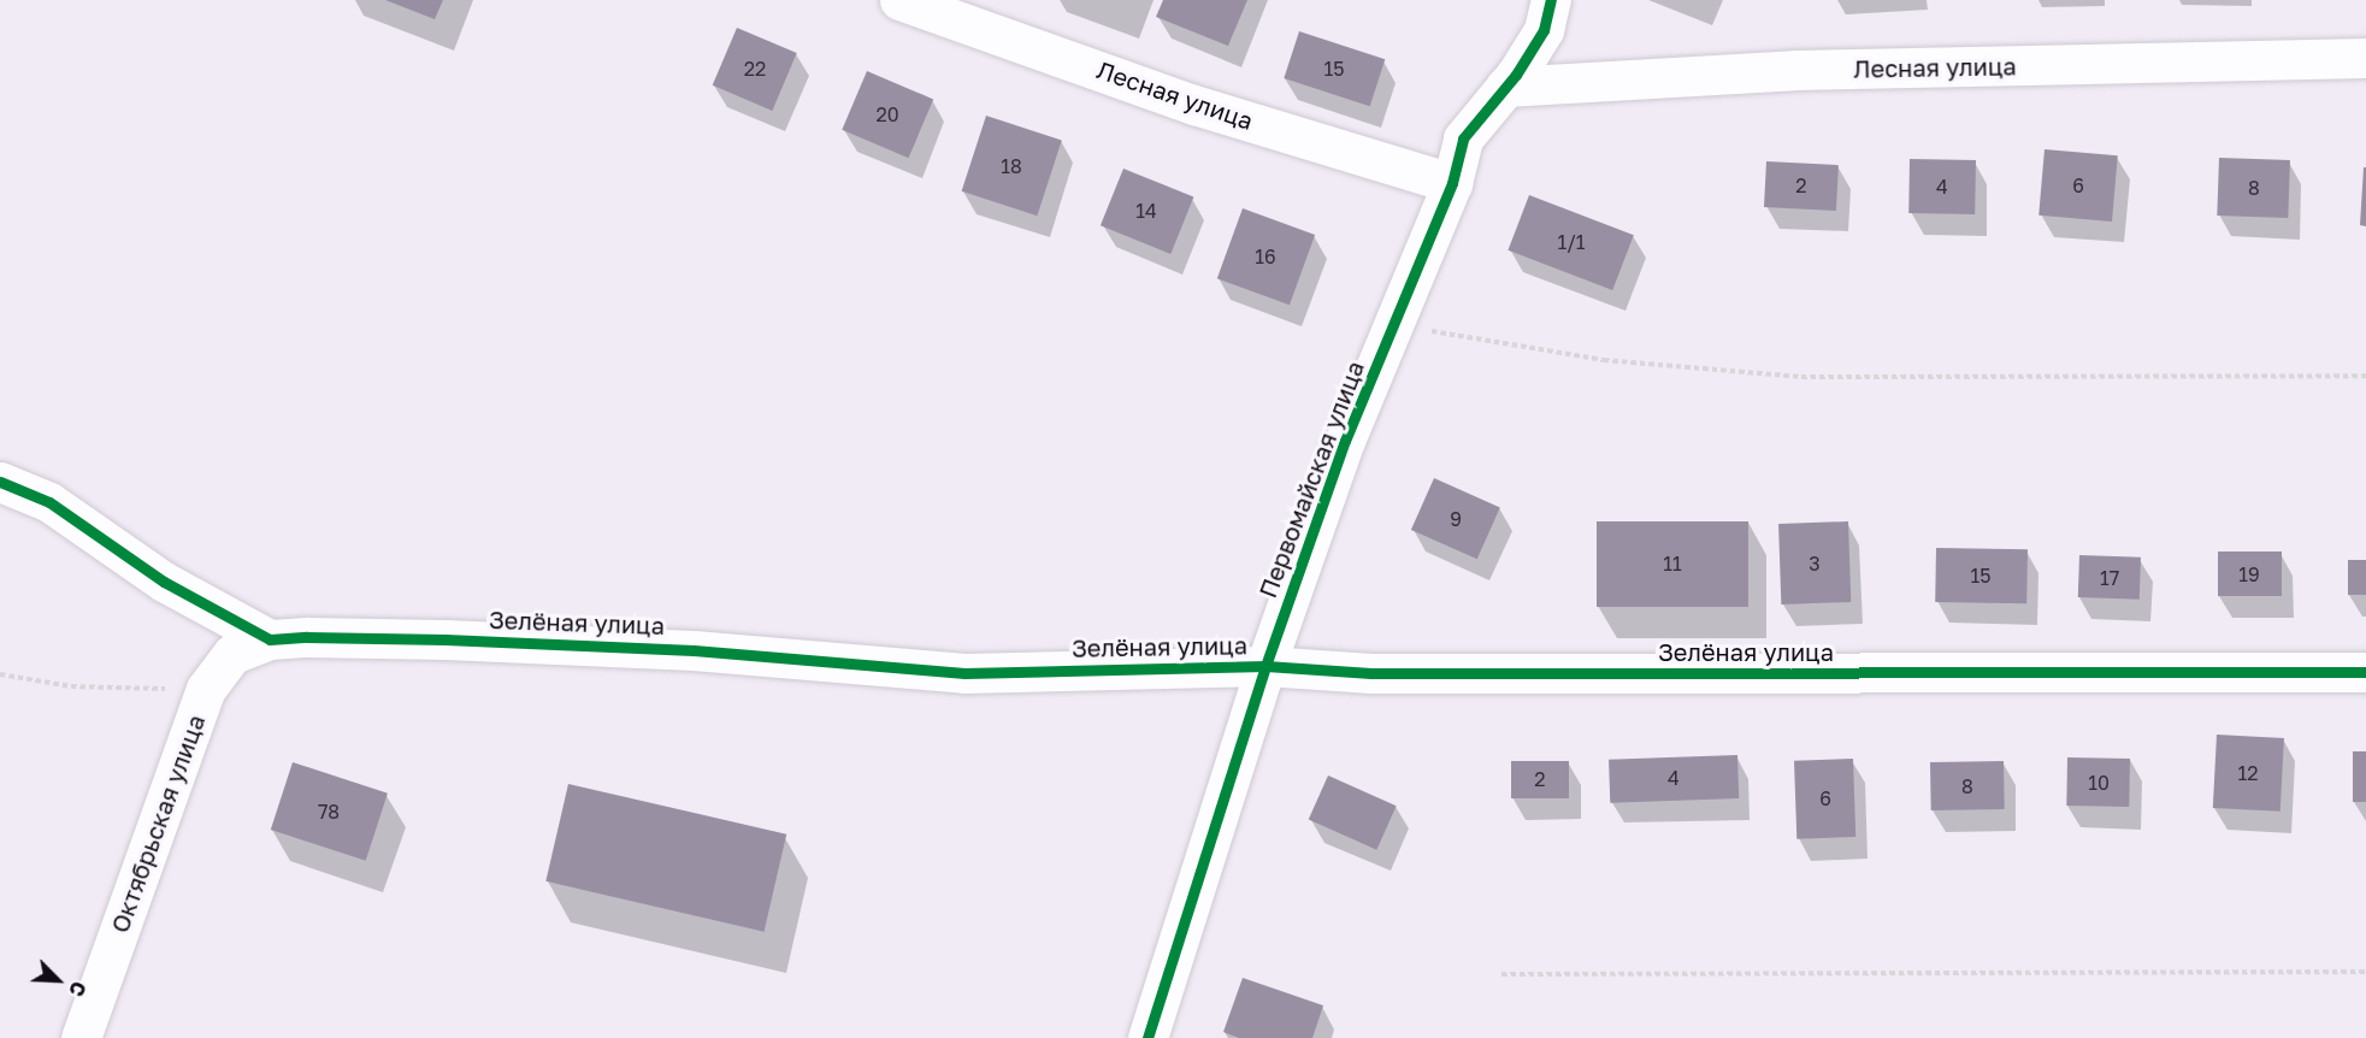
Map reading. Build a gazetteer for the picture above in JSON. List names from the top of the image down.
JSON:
{
  "streets": {
    "street": [
      "Лесная улица",
      "Первомайская улица",
      "Зелёная улица",
      "Октябрьская улица"
    ]
  },
  "crossings": [
    ["Лесная улица", "Первомайская улица"],
    ["Первомайская улица", "Зелёная улица"],
    ["Зелёная улица", "Октябрьская улица"]
  ],
  "house_numbers": [
    "22",
    "15",
    "20",
    "18",
    "2",
    "6",
    "4",
    "8",
    "14",
    "1/1",
    "16",
    "9",
    "11",
    "3",
    "19",
    "15",
    "17",
    "12",
    "4",
    "2",
    "10",
    "8",
    "6",
    "78"
  ],
  "north": "bottom right"
}
